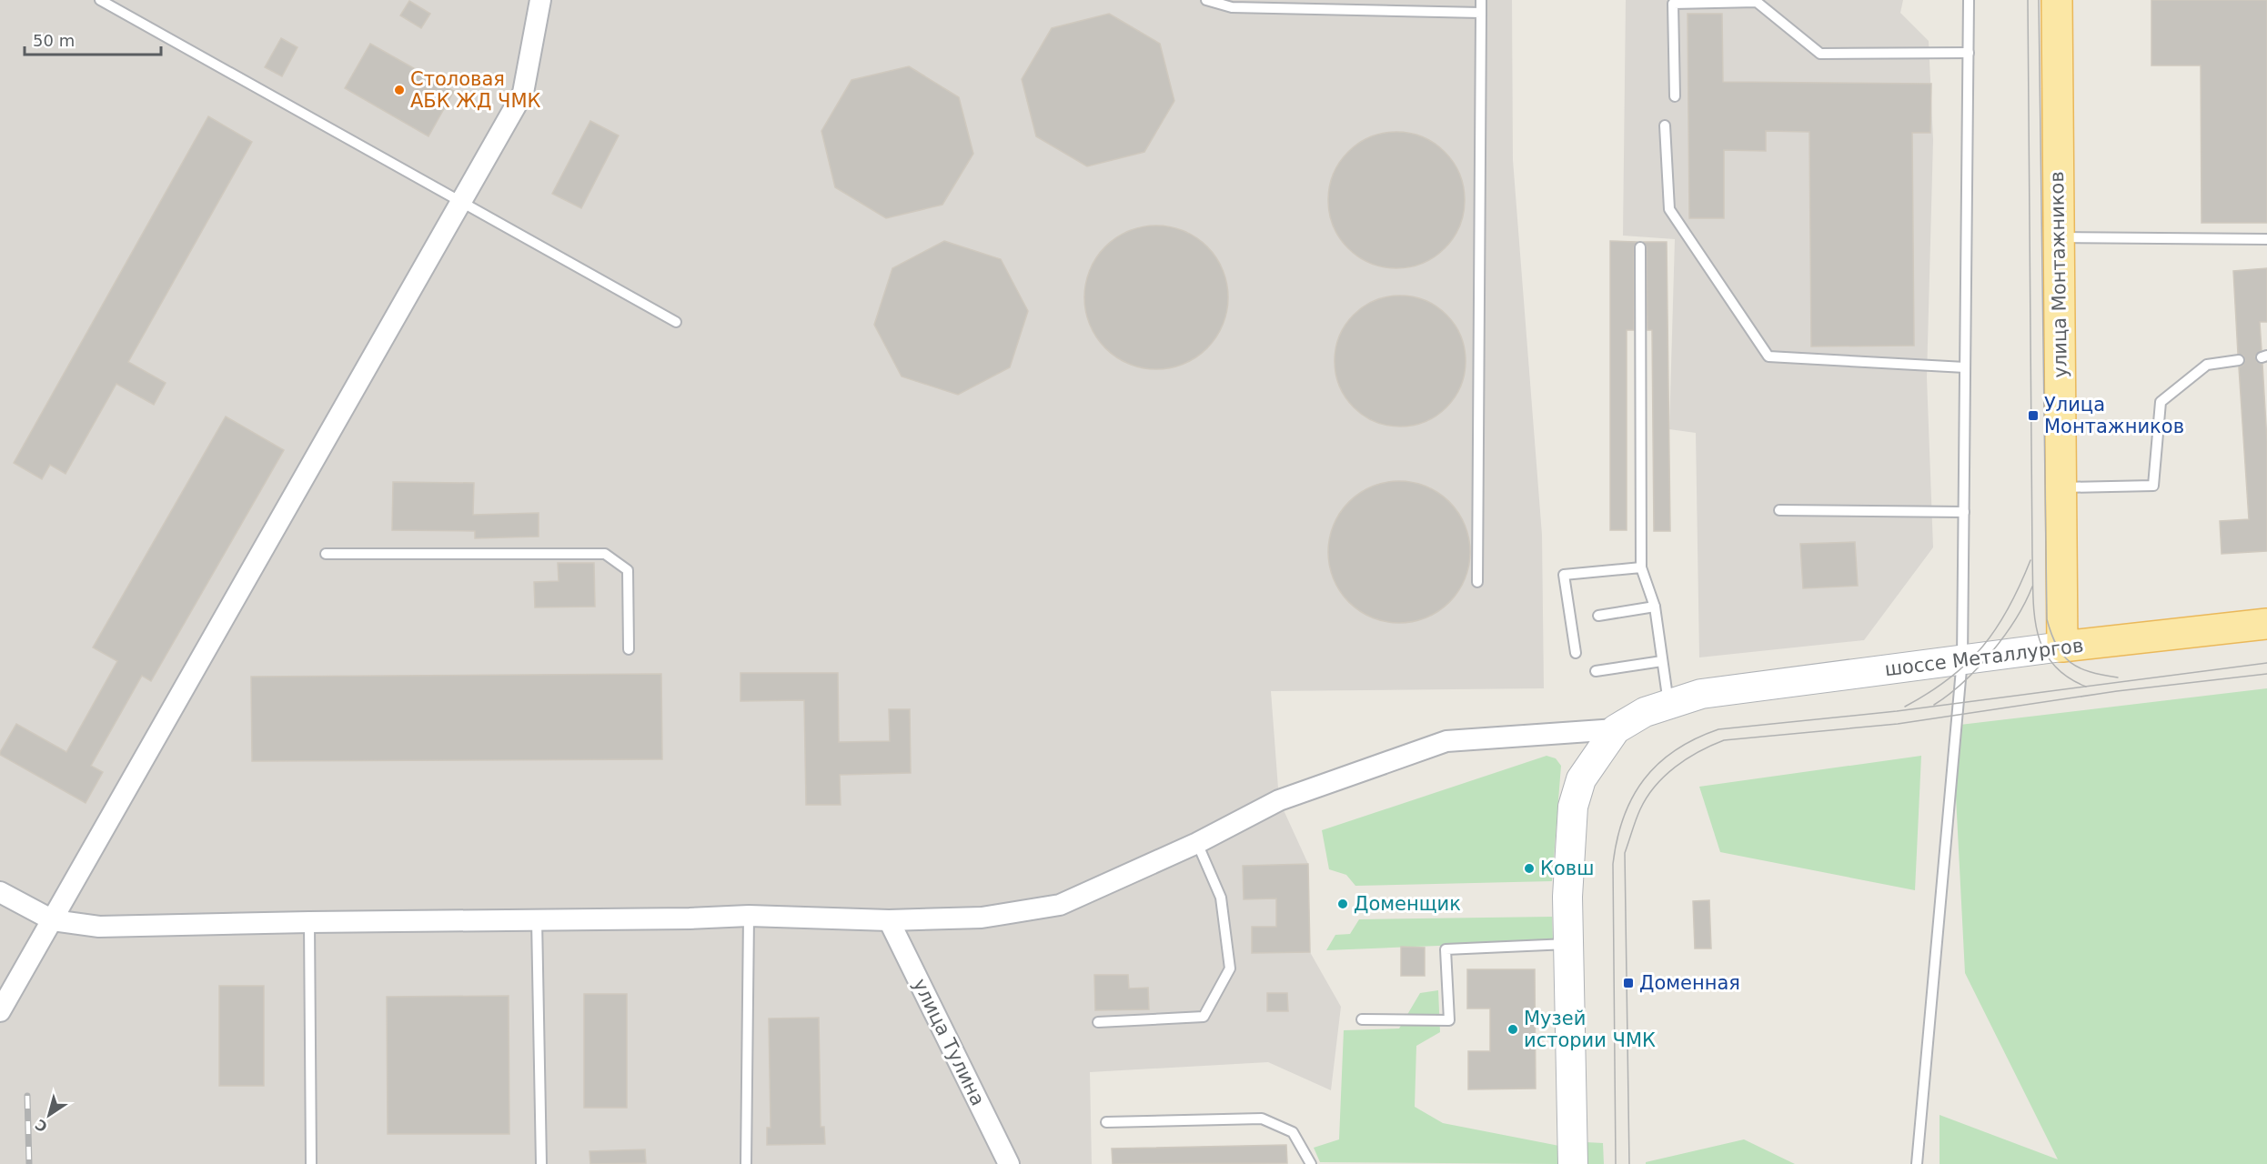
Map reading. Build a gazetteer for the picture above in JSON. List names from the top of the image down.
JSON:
{
  "streets": {
    "main road": ["улица Монтажников", "шоссе Металлургов"],
    "street": ["улица Тулина"]
  },
  "crossings": [
    ["улица Монтажников", "шоссе Металлургов"]
  ],
  "places": {
    "other": [
      "Столовая АБК ЖД ЧМК",
      "Ковш",
      "Доменщик",
      "Музей истории ЧМК"
    ],
    "transit": ["Улица Монтажников", "Доменная"]
  },
  "scale_bar": "50 m",
  "north": "bottom left"
}
